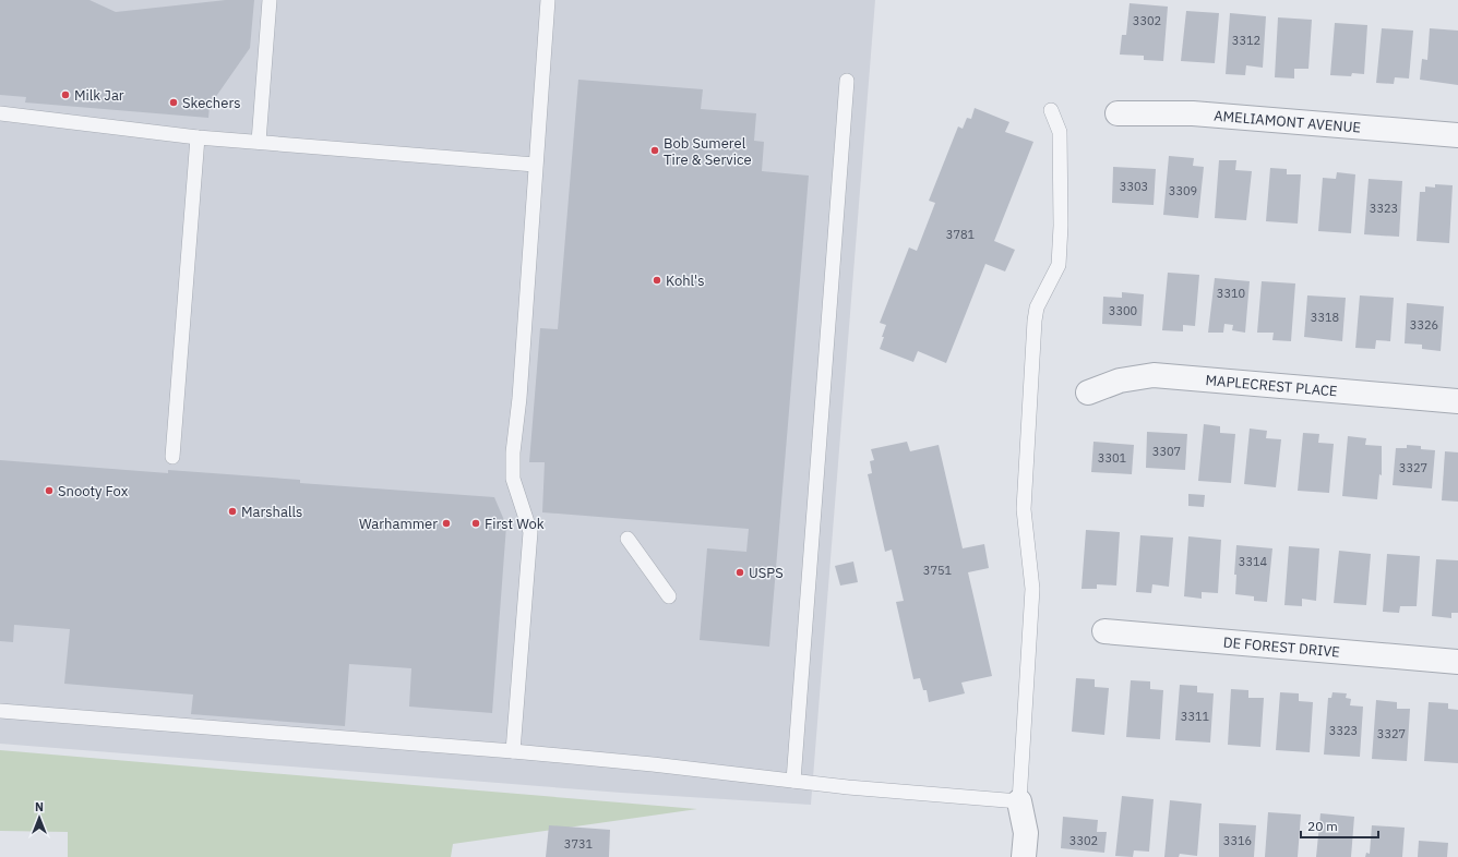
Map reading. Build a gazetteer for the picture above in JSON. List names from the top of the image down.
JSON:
{
  "streets": {
    "street": ["AMELIAMONT AVENUE", "MAPLECREST PLACE", "DE FOREST DRIVE"]
  },
  "places": [
    "Milk Jar",
    "Skechers",
    "Bob Sumerel Tire & Service",
    "Kohl's",
    "Snooty Fox",
    "Marshalls",
    "Warhammer",
    "First Wok",
    "USPS"
  ],
  "house_numbers": [
    "3302",
    "3312",
    "3303",
    "3309",
    "3323",
    "3781",
    "3310",
    "3300",
    "3318",
    "3326",
    "3307",
    "3301",
    "3327",
    "3314",
    "3751",
    "3311",
    "3323",
    "3327",
    "3302",
    "3316",
    "3731"
  ],
  "scale_bar": "20 m",
  "north": "top"
}
